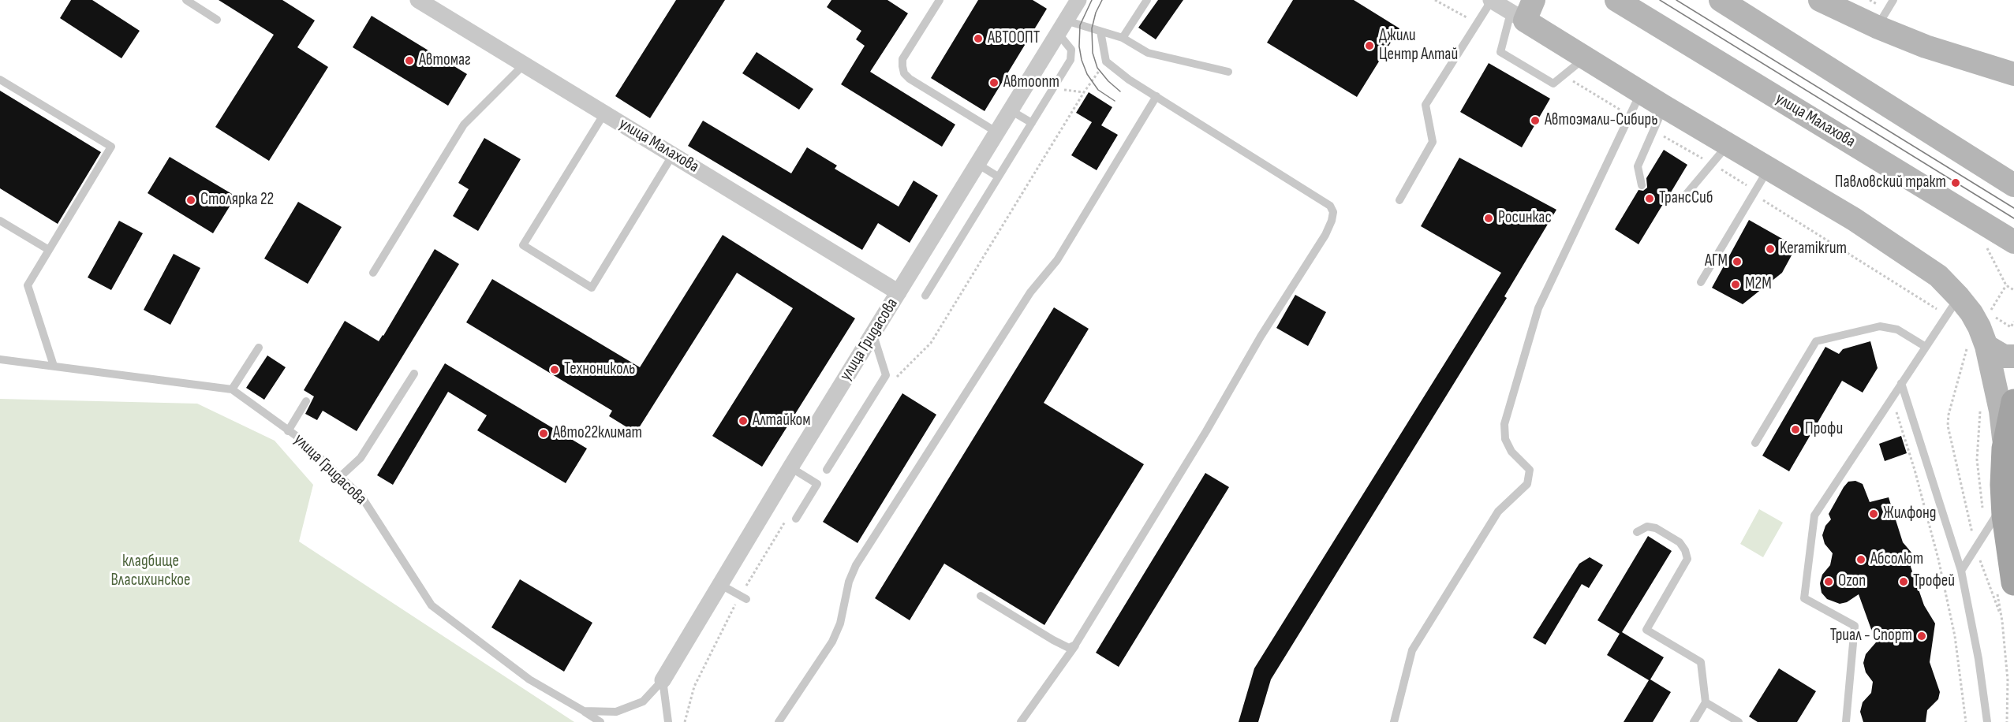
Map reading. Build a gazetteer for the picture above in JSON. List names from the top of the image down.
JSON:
{
  "streets": {
    "main road": ["улица Малахова"],
    "street": ["улица Гридасова"]
  },
  "crossings": [
    ["улица Малахова", "улица Гридасова"]
  ],
  "parks": ["кладбище Власихинское"],
  "places": [
    "АВТООПТ",
    "Джили Центр Алтай",
    "Автомаг",
    "Автоопт",
    "Автоэмали-Сибирь",
    "Павловский тракт",
    "ТрансСиб",
    "Столярка 22",
    "Росинкас",
    "Keramikrum",
    "АГМ",
    "М2М",
    "Технониколь",
    "Алтайком",
    "Профи",
    "Авто22климат",
    "Жилфонд",
    "Абсолют",
    "Ozon",
    "Трофей",
    "Триал - Спорт"
  ]
}
